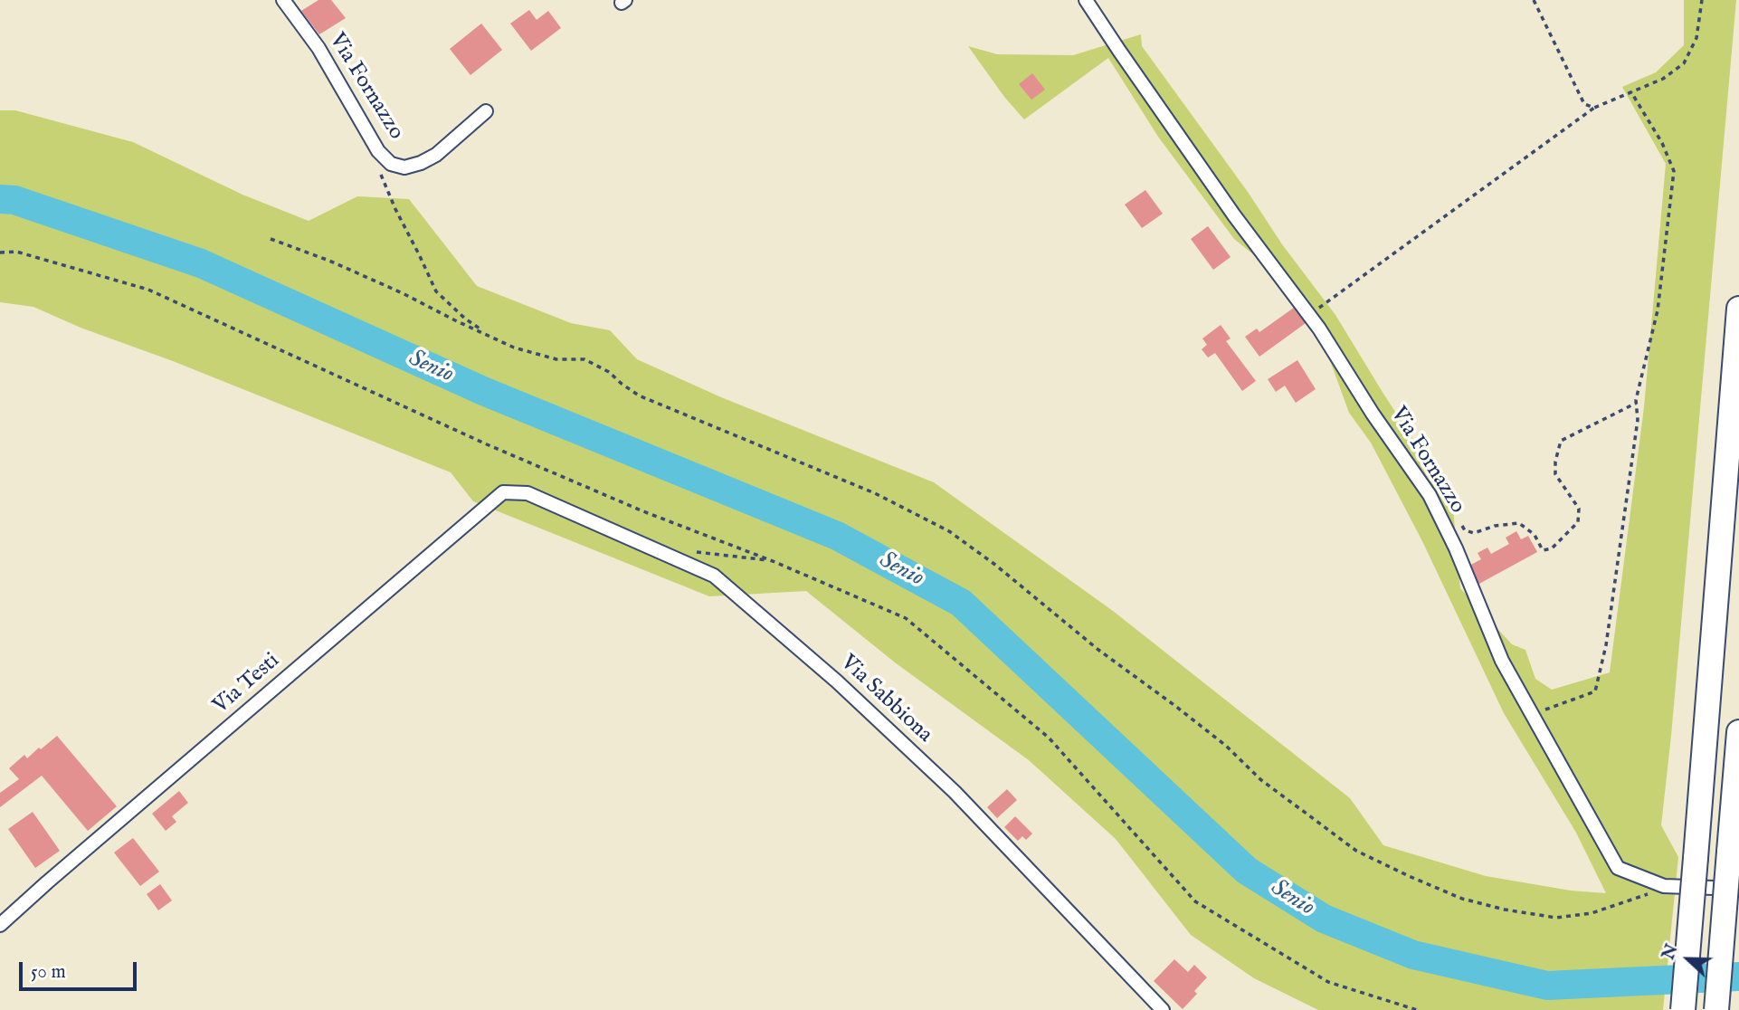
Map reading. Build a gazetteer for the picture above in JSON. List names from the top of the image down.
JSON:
{
  "streets": {
    "street": ["Via Fornazzo", "Via Testi", "Via Sabbiona"]
  },
  "crossings": [
    ["Via Testi", "Via Sabbiona"]
  ],
  "water": ["Senio"],
  "scale_bar": "50 m",
  "north": "left"
}
